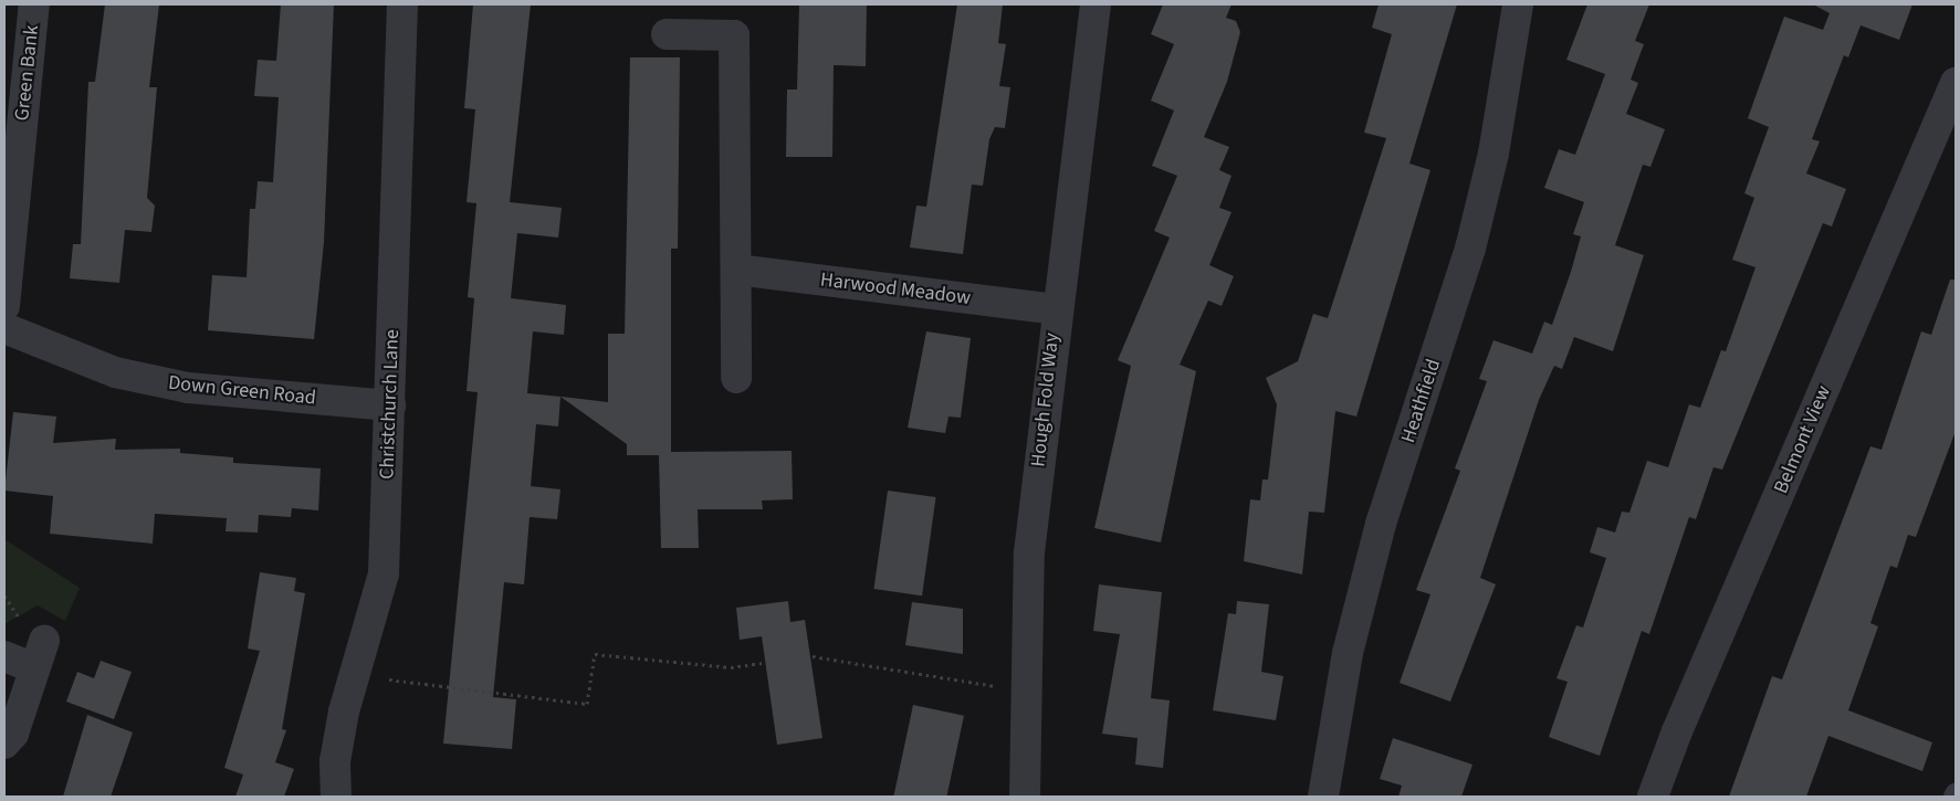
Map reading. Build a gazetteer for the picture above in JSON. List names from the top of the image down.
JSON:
{
  "streets": {
    "street": [
      "Green Bank",
      "Harwood Meadow",
      "Down Green Road",
      "Hough Fold Way",
      "Heathfield",
      "Christchurch Lane",
      "Belmont View"
    ]
  },
  "crossings": [
    ["Harwood Meadow", "Hough Fold Way"],
    ["Down Green Road", "Christchurch Lane"]
  ]
}
